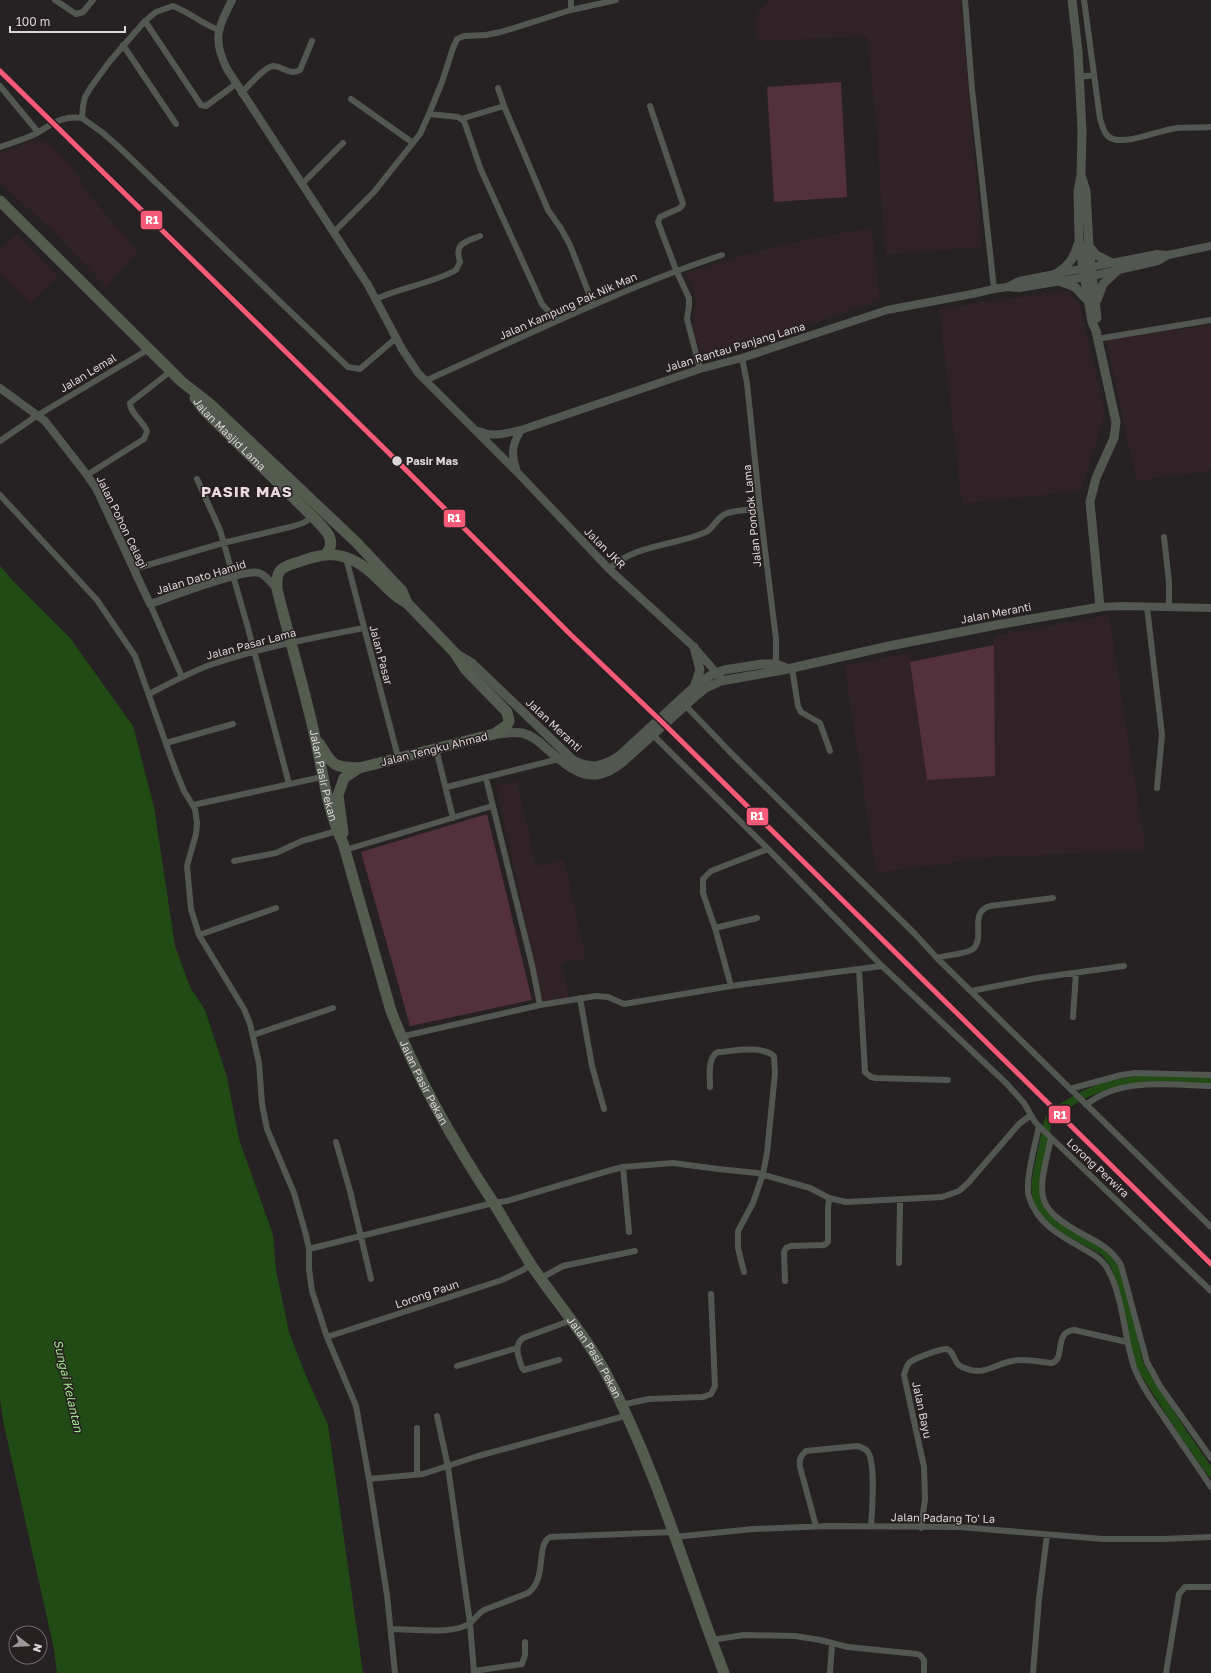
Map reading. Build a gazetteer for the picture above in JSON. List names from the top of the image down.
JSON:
{
  "streets": {
    "highway": ["Jalan Masjid Lama", "Jalan Tengku Ahmad", "Jalan Pasir Pekan"],
    "main road": ["Jalan Meranti"],
    "street": [
      "Jalan Kampung Pak Nik Man",
      "Jalan Rantau Panjang Lama",
      "Jalan Lemal",
      "Jalan Pondok Lama",
      "Jalan Pohon Celagi",
      "Jalan JKR",
      "Jalan Dato Hamid",
      "Jalan Pasar Lama",
      "Jalan Pasar",
      "Lorong Perwira",
      "Lorong Paun",
      "Jalan Bayu",
      "Jalan Padang To' La"
    ]
  },
  "crossings": [
    ["Jalan Kampung Pak Nik Man", "Jalan JKR"],
    ["Jalan Rantau Panjang Lama", "Jalan Pondok Lama"],
    ["Jalan Rantau Panjang Lama", "Jalan JKR"],
    ["Jalan Lemal", "Jalan Masjid Lama"],
    ["Jalan Lemal", "Jalan Pohon Celagi"],
    ["Jalan Masjid Lama", "Jalan Meranti"],
    ["Jalan Masjid Lama", "Jalan Pasar"],
    ["Jalan Masjid Lama", "Jalan Tengku Ahmad"],
    ["Jalan Pondok Lama", "Jalan Meranti"],
    ["Jalan Pohon Celagi", "Jalan Dato Hamid"],
    ["Jalan JKR", "Jalan Meranti"],
    ["Jalan Dato Hamid", "Jalan Pasir Pekan"],
    ["Jalan Meranti", "Jalan Tengku Ahmad"],
    ["Jalan Meranti", "Lorong Perwira"],
    ["Jalan Pasar Lama", "Jalan Pasar"],
    ["Jalan Pasar Lama", "Jalan Pasir Pekan"],
    ["Jalan Pasar", "Jalan Tengku Ahmad"],
    ["Jalan Pasir Pekan", "Lorong Paun"],
    ["Jalan Pasir Pekan", "Jalan Padang To' La"],
    ["Jalan Bayu", "Jalan Padang To' La"]
  ],
  "districts": ["PASIR MAS"],
  "water": ["Sungai Kelantan"],
  "places": ["Pasir Mas"],
  "lines": ["transit line R1"],
  "scale_bar": "100 m",
  "north": "right"
}
